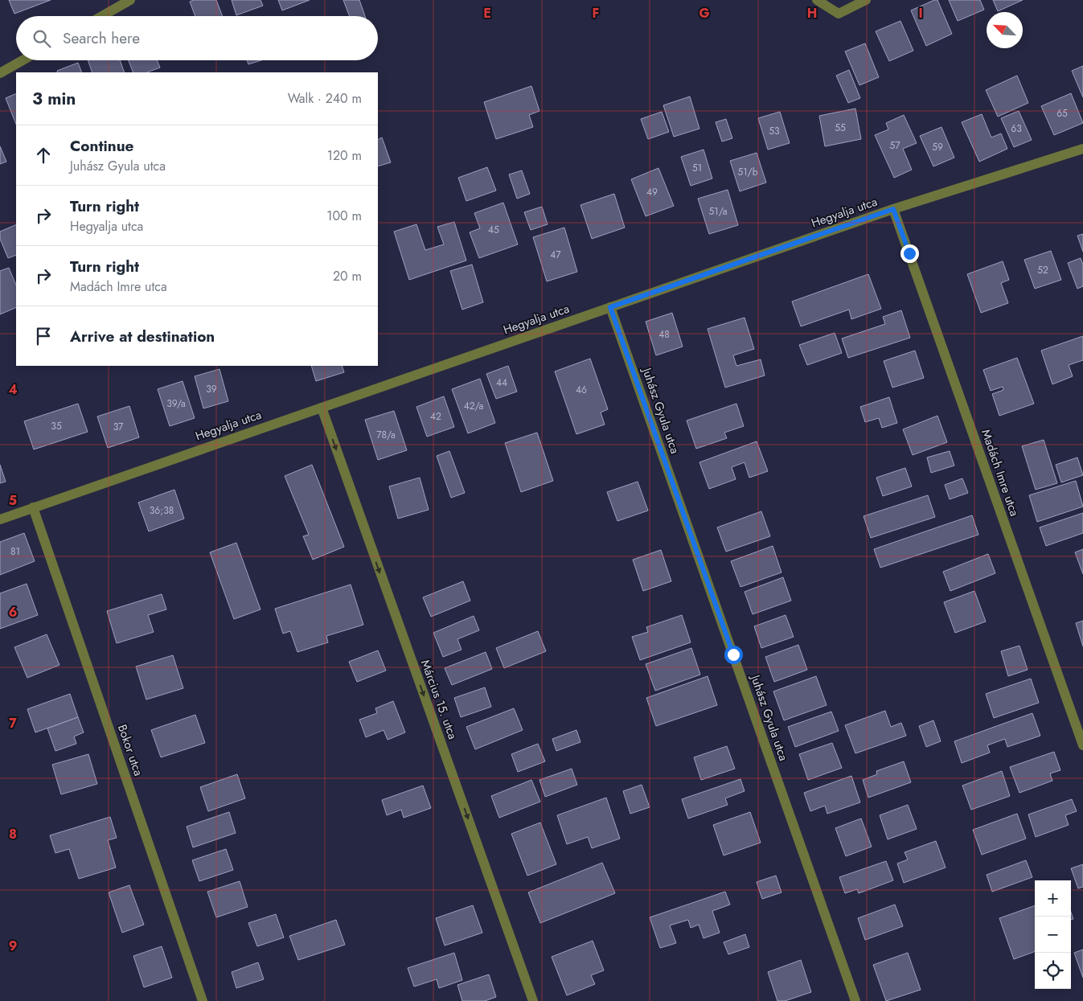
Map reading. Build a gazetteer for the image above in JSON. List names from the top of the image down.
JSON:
{
  "streets": {
    "street": [
      "Hegyalja utca",
      "Juhász Gyula utca",
      "Madách Imre utca",
      "Március 15. utca",
      "Bokor utca"
    ]
  },
  "crossings": [
    ["Hegyalja utca", "Juhász Gyula utca"],
    ["Hegyalja utca", "Madách Imre utca"],
    ["Hegyalja utca", "Március 15. utca"],
    ["Hegyalja utca", "Bokor utca"]
  ],
  "one_way": ["Március 15. utca"],
  "house_numbers": [
    "65",
    "55",
    "63",
    "53",
    "57",
    "59",
    "51",
    "51/b",
    "49",
    "51/a",
    "45",
    "47",
    "52",
    "48",
    "44",
    "39",
    "46",
    "39/a",
    "42/a",
    "42",
    "35",
    "37",
    "78/a",
    "36;38",
    "81"
  ],
  "north": "top left",
  "page": {
    "search": "Search here",
    "heading": ["3 min", "Walk · 240 m"],
    "list": [
      ["Continue", "Juhász Gyula utca", "120 m"],
      ["Turn right", "Hegyalja utca", "100 m"],
      ["Turn right", "Madách Imre utca", "20 m"],
      "Arrive at destination"
    ],
    "map_buttons": ["+", "−"]
  },
  "grid": {
    "columns": [
      "E",
      "F",
      "G",
      "H",
      "I"
    ],
    "rows": [
      "4",
      "5",
      "6",
      "7",
      "8",
      "9"
    ]
  }
}
